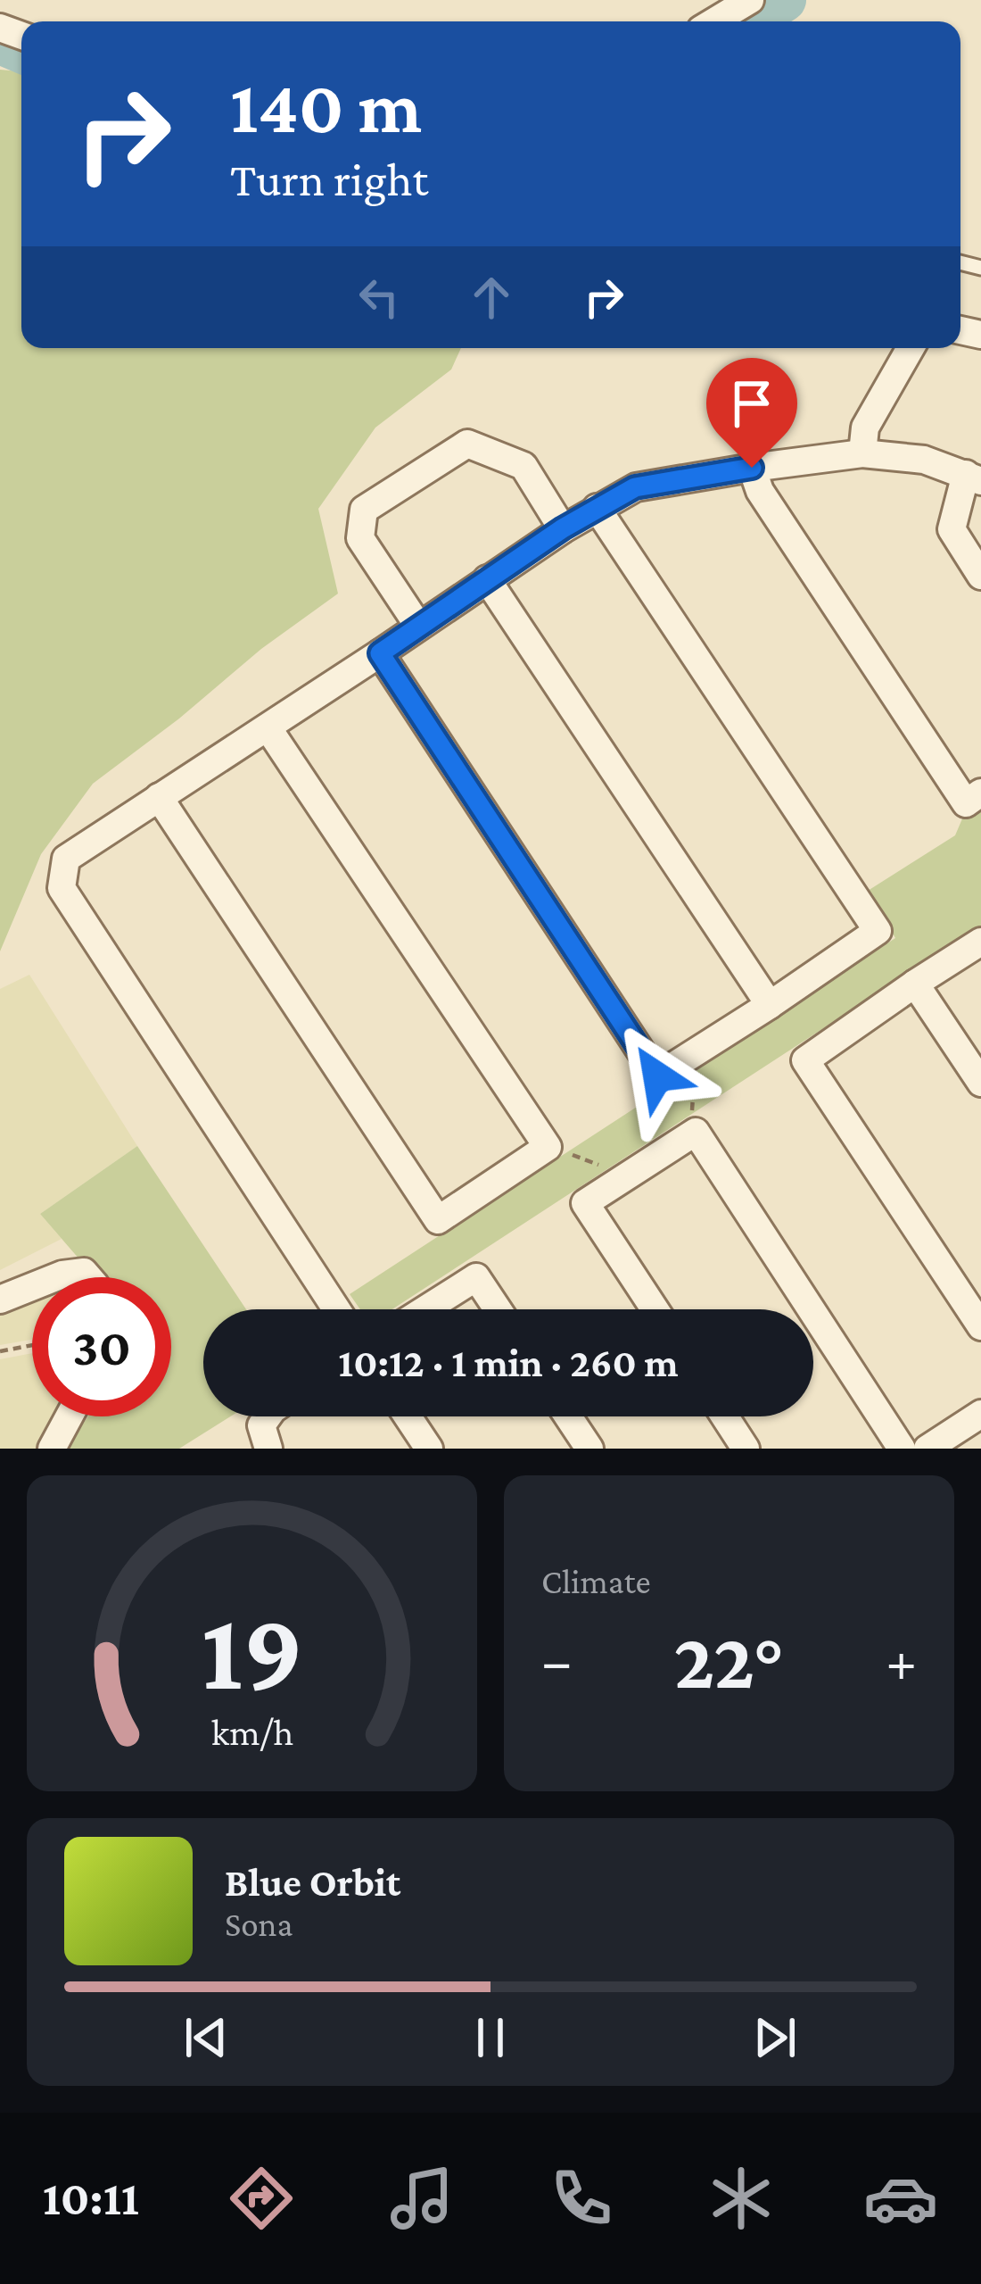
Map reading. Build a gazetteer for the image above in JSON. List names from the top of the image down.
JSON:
{
  "page": {
    "turn": ["140 m", "Turn right"],
    "limit": "30",
    "trip": "10:12 · 1 min · 260 m",
    "tile": "Climate",
    "heat": ["−", "22°", "+"],
    "song": ["Blue Orbit", "Sona"],
    "tabs": "10:11",
    "gauge": ["19", "km/h"]
  }
}
